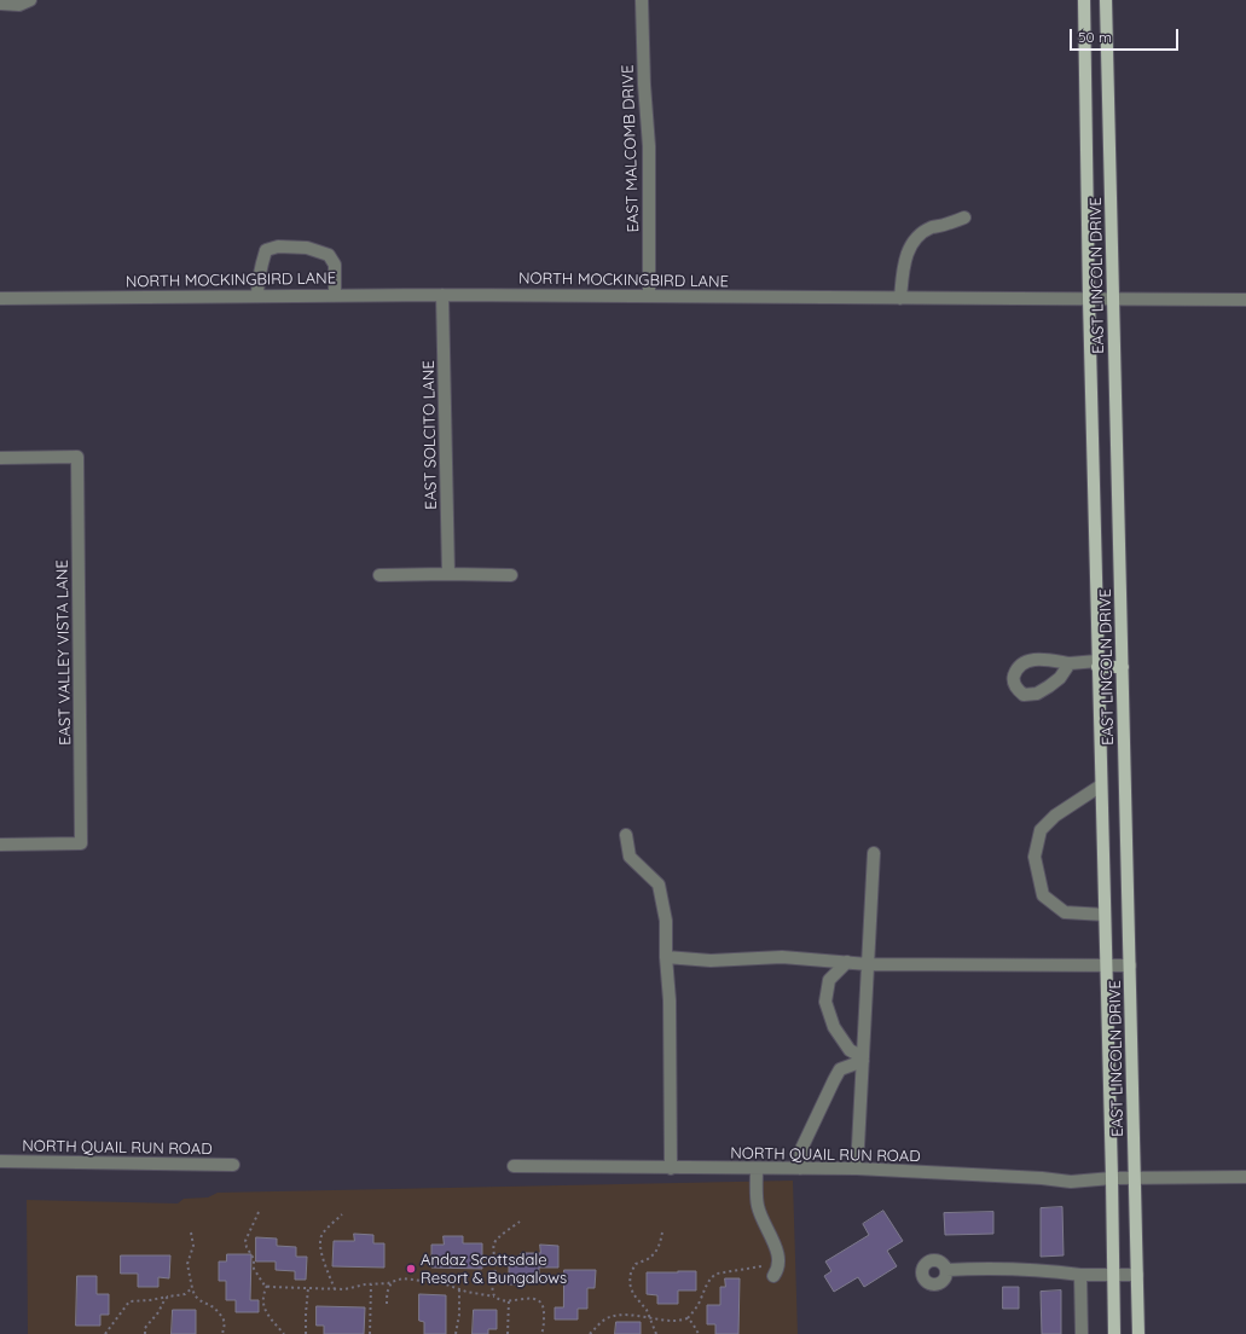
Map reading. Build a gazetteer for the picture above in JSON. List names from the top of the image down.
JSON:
{
  "streets": {
    "main road": ["EAST LINCOLN DRIVE"],
    "street": [
      "EAST MALCOMB DRIVE",
      "NORTH MOCKINGBIRD LANE",
      "EAST SOLCITO LANE",
      "EAST VALLEY VISTA LANE",
      "NORTH QUAIL RUN ROAD"
    ]
  },
  "crossings": [
    ["EAST MALCOMB DRIVE", "NORTH MOCKINGBIRD LANE"],
    ["EAST LINCOLN DRIVE", "NORTH MOCKINGBIRD LANE"],
    ["EAST LINCOLN DRIVE", "NORTH QUAIL RUN ROAD"],
    ["NORTH MOCKINGBIRD LANE", "EAST SOLCITO LANE"]
  ],
  "places": ["Andaz Scottsdale Resort & Bungalows"],
  "scale_bar": "50 m"
}
